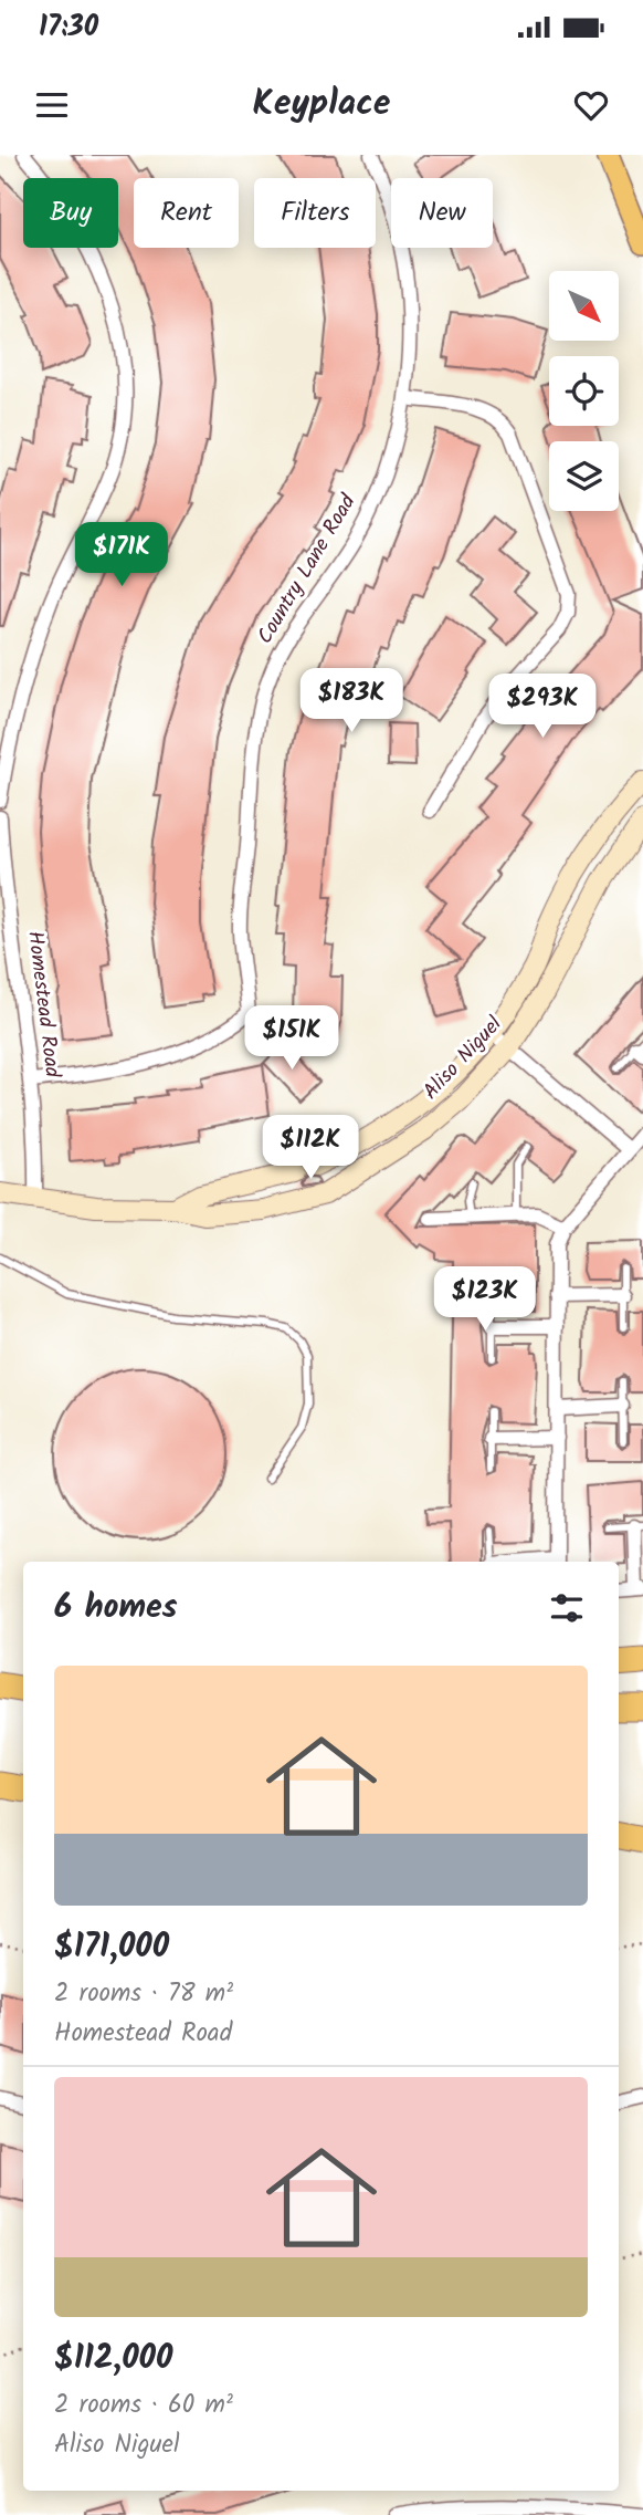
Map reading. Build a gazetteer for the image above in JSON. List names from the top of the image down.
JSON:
{
  "streets": {
    "street": ["Country Lane Road", "Homestead Road", "Aliso Niguel"]
  },
  "crossings": [
    ["Country Lane Road", "Homestead Road"],
    ["Homestead Road", "Aliso Niguel"]
  ],
  "north": "bottom right",
  "page": {
    "status": "17:30",
    "header": "Keyplace",
    "chip": [
      "Buy",
      "Rent",
      "Filters",
      "New"
    ],
    "price": [
      "$171K",
      "$183K",
      "$293K",
      "$151K",
      "$112K",
      "$123K"
    ],
    "heading": "6 homes",
    "list": [
      {
        "name": "$171,000",
        "note": "2 rooms · 78 m² · Homestead Road"
      },
      {
        "name": "$112,000",
        "note": "2 rooms · 60 m² · Aliso Niguel"
      }
    ]
  }
}
